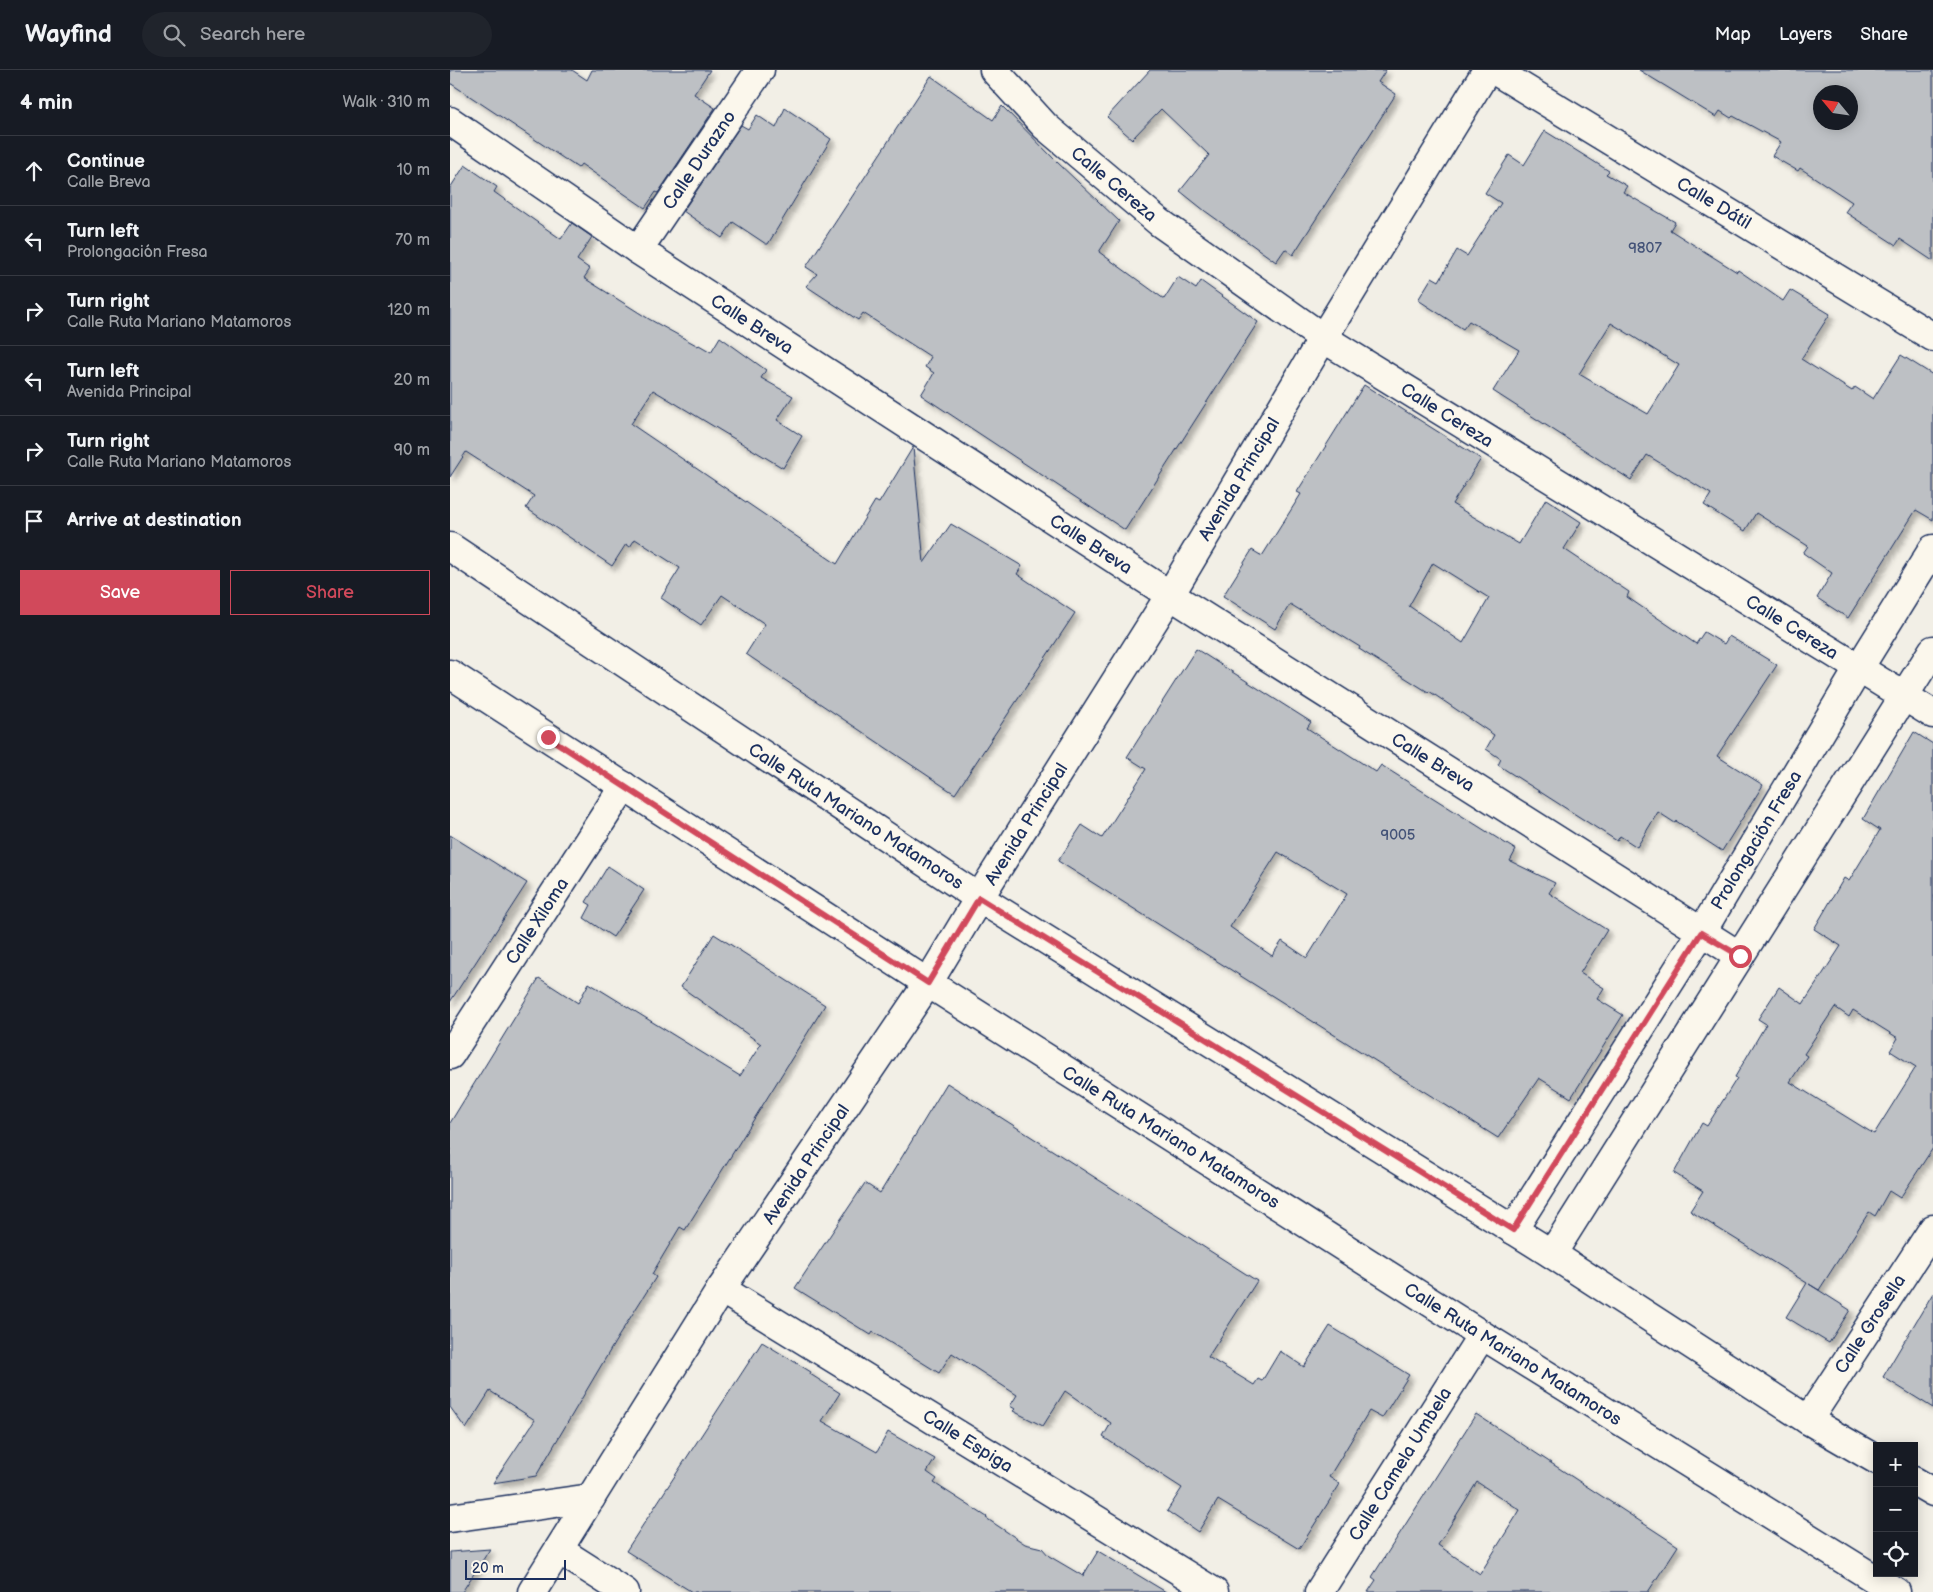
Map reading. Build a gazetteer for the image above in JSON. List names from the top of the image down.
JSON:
{
  "streets": {
    "street": [
      "Calle Durazno",
      "Calle Cereza",
      "Calle Dátil",
      "Calle Breva",
      "Avenida Principal",
      "Calle Ruta Mariano Matamoros",
      "Prolongación Fresa",
      "Calle Xiloma",
      "Calle Grosella",
      "Calle Espiga",
      "Calle Camela Umbela"
    ]
  },
  "crossings": [
    ["Calle Durazno", "Calle Breva"],
    ["Calle Cereza", "Avenida Principal"],
    ["Calle Cereza", "Prolongación Fresa"],
    ["Calle Breva", "Avenida Principal"],
    ["Calle Breva", "Prolongación Fresa"],
    ["Avenida Principal", "Calle Ruta Mariano Matamoros"],
    ["Avenida Principal", "Calle Espiga"],
    ["Calle Ruta Mariano Matamoros", "Prolongación Fresa"],
    ["Calle Ruta Mariano Matamoros", "Calle Xiloma"],
    ["Calle Ruta Mariano Matamoros", "Calle Grosella"],
    ["Calle Ruta Mariano Matamoros", "Calle Camela Umbela"]
  ],
  "house_numbers": ["9807", "9005"],
  "scale_bar": "20 m",
  "north": "top left",
  "page": {
    "header": "Wayfind",
    "search": "Search here",
    "nav": ["Map", "Layers", "Share"],
    "heading": ["4 min", "Walk · 310 m"],
    "list": [
      ["Continue", "Calle Breva", "10 m"],
      ["Turn left", "Prolongación Fresa", "70 m"],
      ["Turn right", "Calle Ruta Mariano Matamoros", "120 m"],
      ["Turn left", "Avenida Principal", "20 m"],
      ["Turn right", "Calle Ruta Mariano Matamoros", "90 m"],
      "Arrive at destination"
    ],
    "buttons": ["Save", "Share"],
    "map_buttons": ["+", "−"],
    "scale": "20 m"
  }
}
